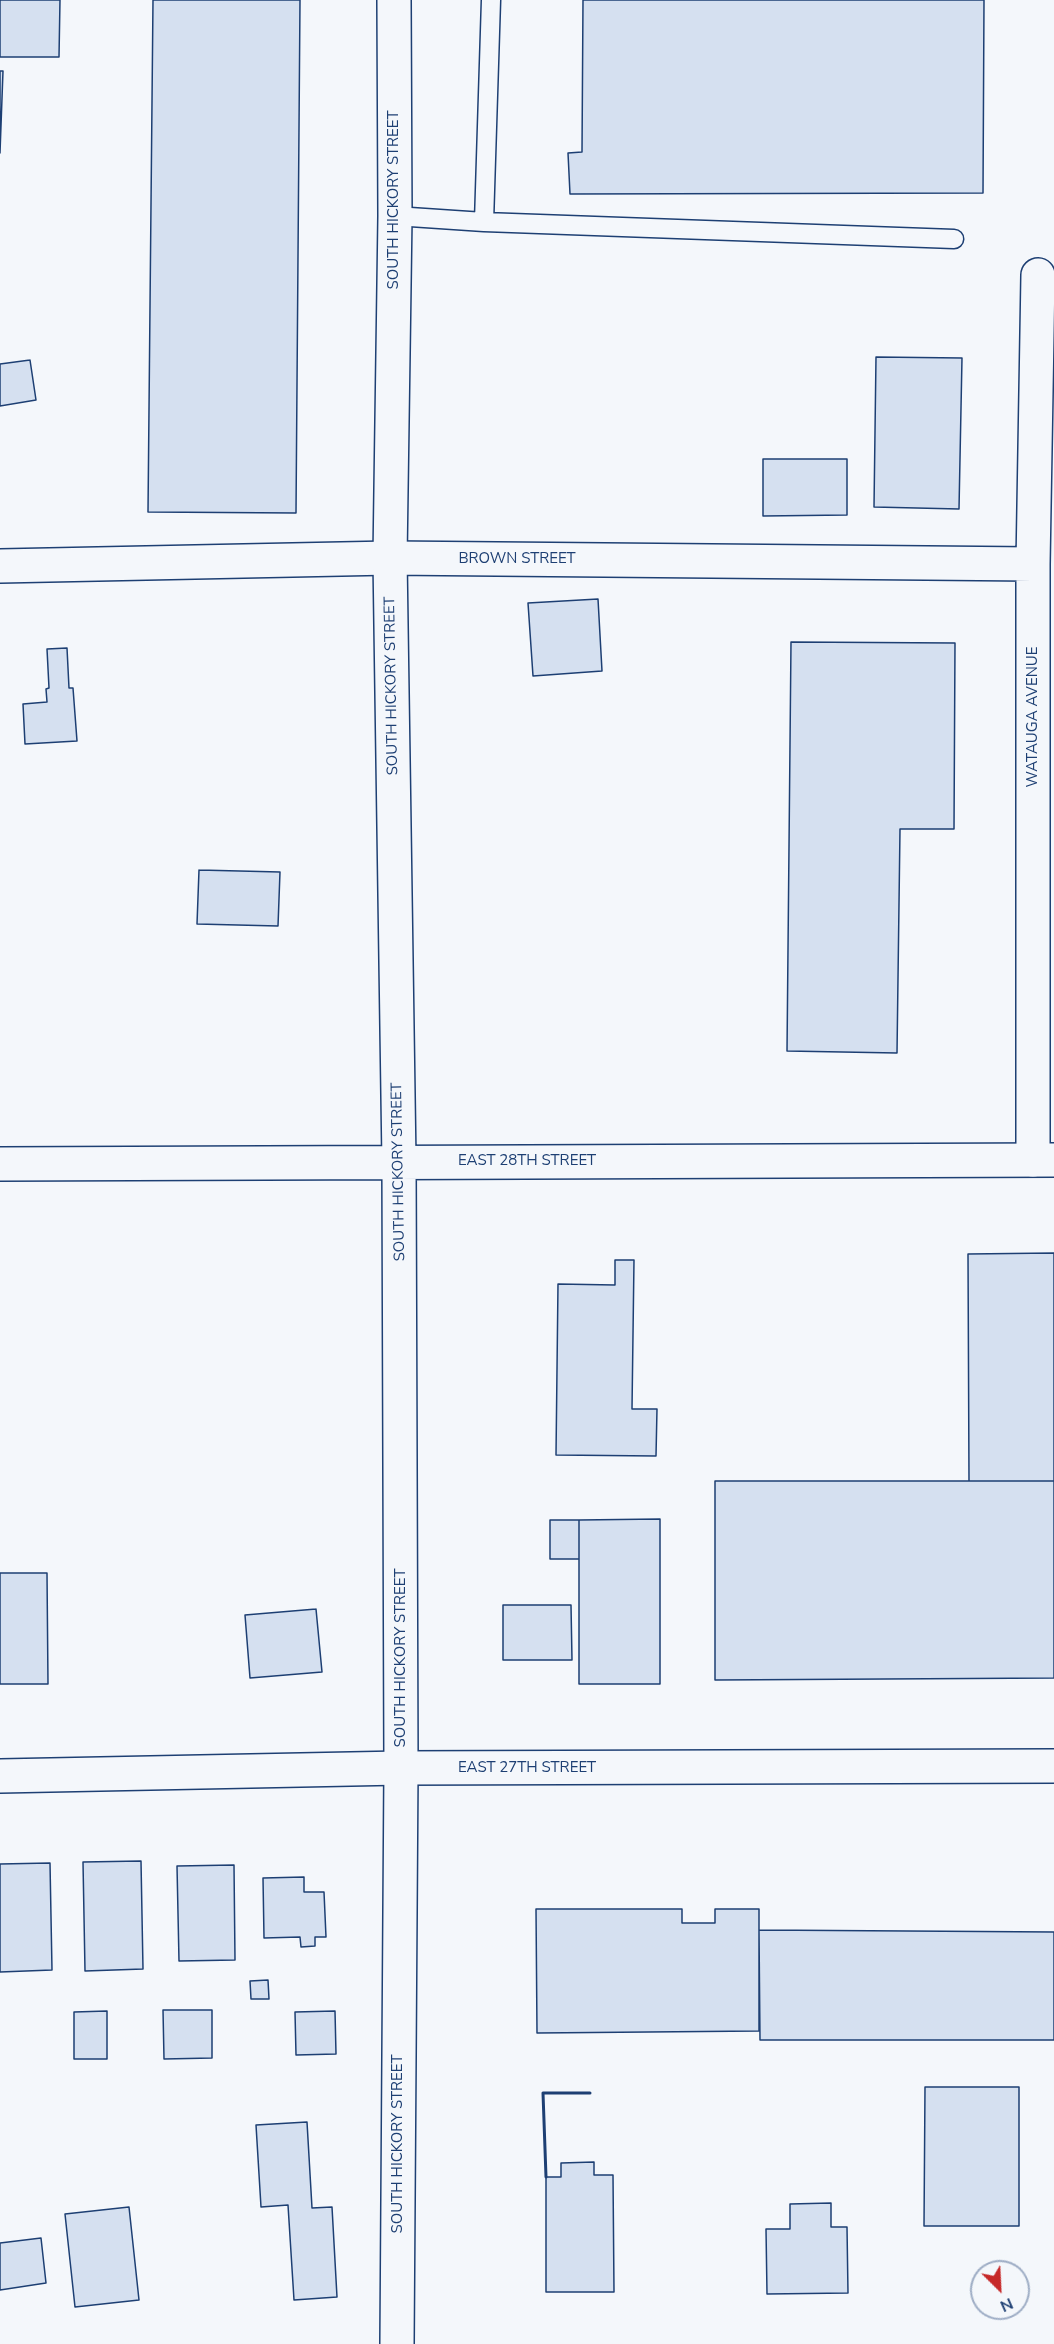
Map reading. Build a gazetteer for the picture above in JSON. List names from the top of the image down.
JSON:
{
  "streets": {
    "street": [
      "SOUTH HICKORY STREET",
      "BROWN STREET",
      "WATAUGA AVENUE",
      "EAST 28TH STREET",
      "EAST 27TH STREET"
    ]
  },
  "crossings": [
    ["SOUTH HICKORY STREET", "BROWN STREET"],
    ["SOUTH HICKORY STREET", "EAST 28TH STREET"],
    ["SOUTH HICKORY STREET", "EAST 27TH STREET"],
    ["BROWN STREET", "WATAUGA AVENUE"],
    ["WATAUGA AVENUE", "EAST 28TH STREET"]
  ],
  "north": "bottom right"
}
